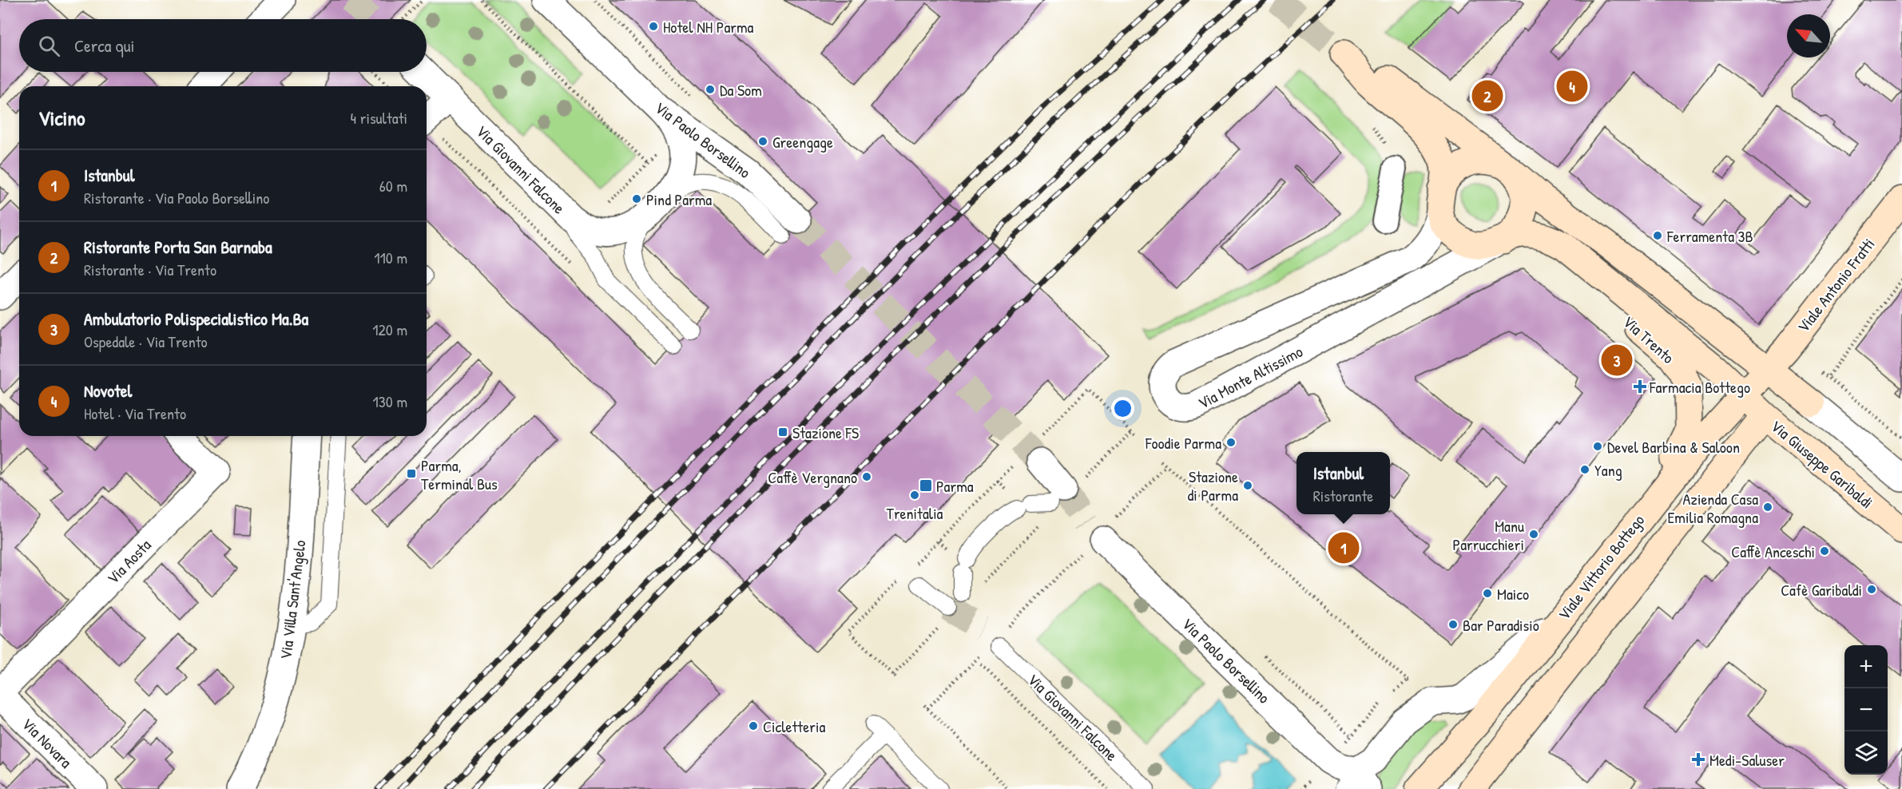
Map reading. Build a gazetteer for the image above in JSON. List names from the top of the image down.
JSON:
{
  "streets": {
    "main road": [
      "Viale Antonio Fratti",
      "Via Trento",
      "Via Giuseppe Garibaldi",
      "Viale Vittorio Bottego"
    ],
    "street": [
      "Via Paolo Borsellino",
      "Via Giovanni Falcone",
      "Via Monte Altissimo",
      "Via Aosta",
      "Via Villa Sant'Angelo",
      "Via Novara"
    ]
  },
  "crossings": [
    ["Via Paolo Borsellino", "Viale Vittorio Bottego"],
    ["Viale Antonio Fratti", "Viale Vittorio Bottego"],
    ["Via Trento", "Via Monte Altissimo"],
    ["Via Trento", "Via Giuseppe Garibaldi"],
    ["Via Trento", "Viale Vittorio Bottego"],
    ["Via Giuseppe Garibaldi", "Viale Vittorio Bottego"],
    ["Via Aosta", "Via Novara"]
  ],
  "places": {
    "other": [
      "Hotel NH Parma",
      "Da Som",
      "Greengage",
      "Pind Parma",
      "Ferramenta 3B",
      "Foodie Parma",
      "Devel Barbina & Saloon",
      "Yang",
      "Caffè Vergnano",
      "Stazione di Parma",
      "Trenitalia",
      "Azienda Casa Emilia Romagna",
      "Manu Parrucchieri",
      "Caffè Anceschi",
      "Cafè Garibaldi",
      "Maico",
      "Bar Paradisio",
      "Cicletteria"
    ],
    "health": ["Farmacia Bottego", "Medi-Saluser"],
    "transit": ["Stazione FS", "Parma, Terminal Bus", "Parma"]
  },
  "north": "top left",
  "page": {
    "search": "Cerca qui",
    "pins": [
      "4",
      "2",
      "3",
      "1"
    ],
    "heading": ["Vicino", "4 risultati"],
    "list": [
      {
        "mark": "1",
        "name": "Istanbul",
        "note": "Ristorante · Via Paolo Borsellino",
        "value": "60 m"
      },
      {
        "mark": "2",
        "name": "Ristorante Porta San Barnaba",
        "note": "Ristorante · Via Trento",
        "value": "110 m"
      },
      {
        "mark": "3",
        "name": "Ambulatorio Polispecialistico Ma.Ba",
        "note": "Ospedale · Via Trento",
        "value": "120 m"
      },
      {
        "mark": "4",
        "name": "Novotel",
        "note": "Hotel · Via Trento",
        "value": "130 m"
      }
    ],
    "popup": ["Istanbul", "Ristorante"],
    "map_buttons": ["+", "−"]
  }
}
